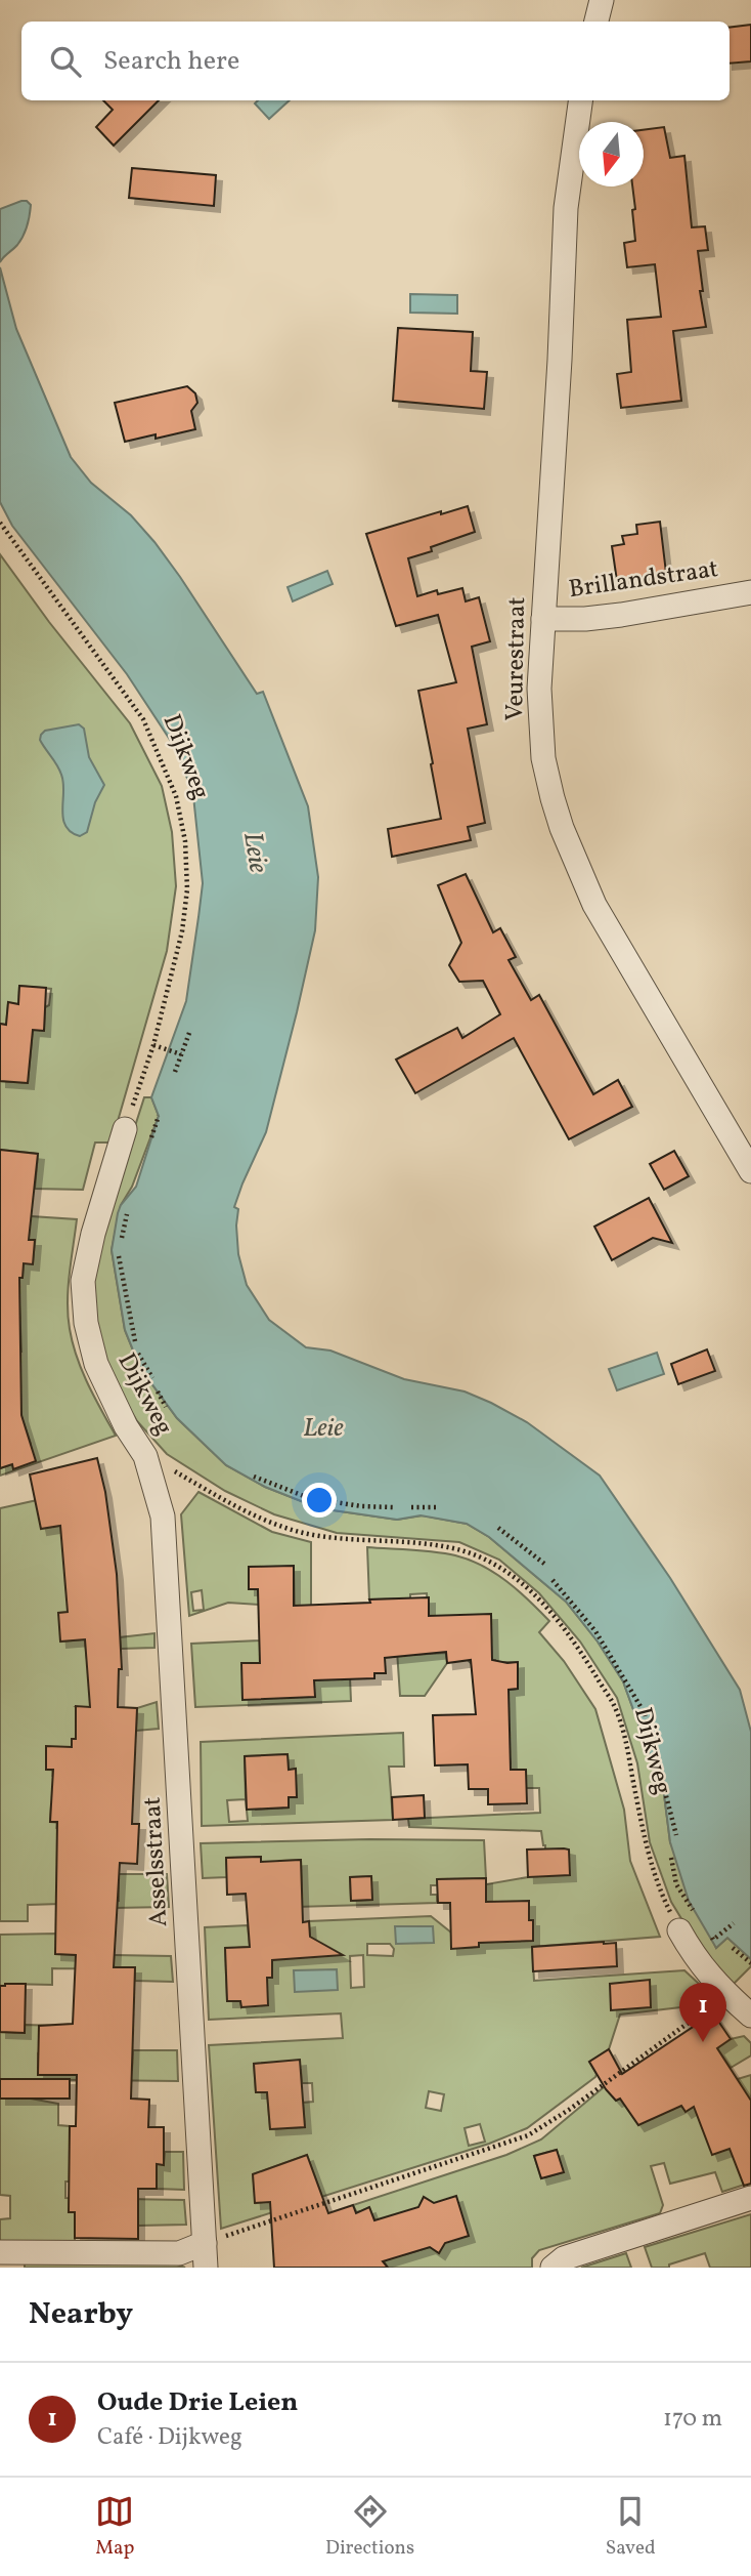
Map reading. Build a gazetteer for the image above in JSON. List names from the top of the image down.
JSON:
{
  "streets": {
    "street": [
      "Brillandstraat",
      "Veurestraat",
      "Dijkweg",
      "Asselsstraat"
    ]
  },
  "crossings": [
    ["Brillandstraat", "Veurestraat"],
    ["Dijkweg", "Asselsstraat"]
  ],
  "water": ["Leie"],
  "north": "bottom",
  "page": {
    "search": "Search here",
    "pins": "1",
    "heading": "Nearby",
    "list": [
      {
        "mark": "1",
        "name": "Oude Drie Leien",
        "note": "Café · Dijkweg",
        "value": "170 m"
      }
    ],
    "nav": ["Map", "Directions", "Saved"]
  }
}
